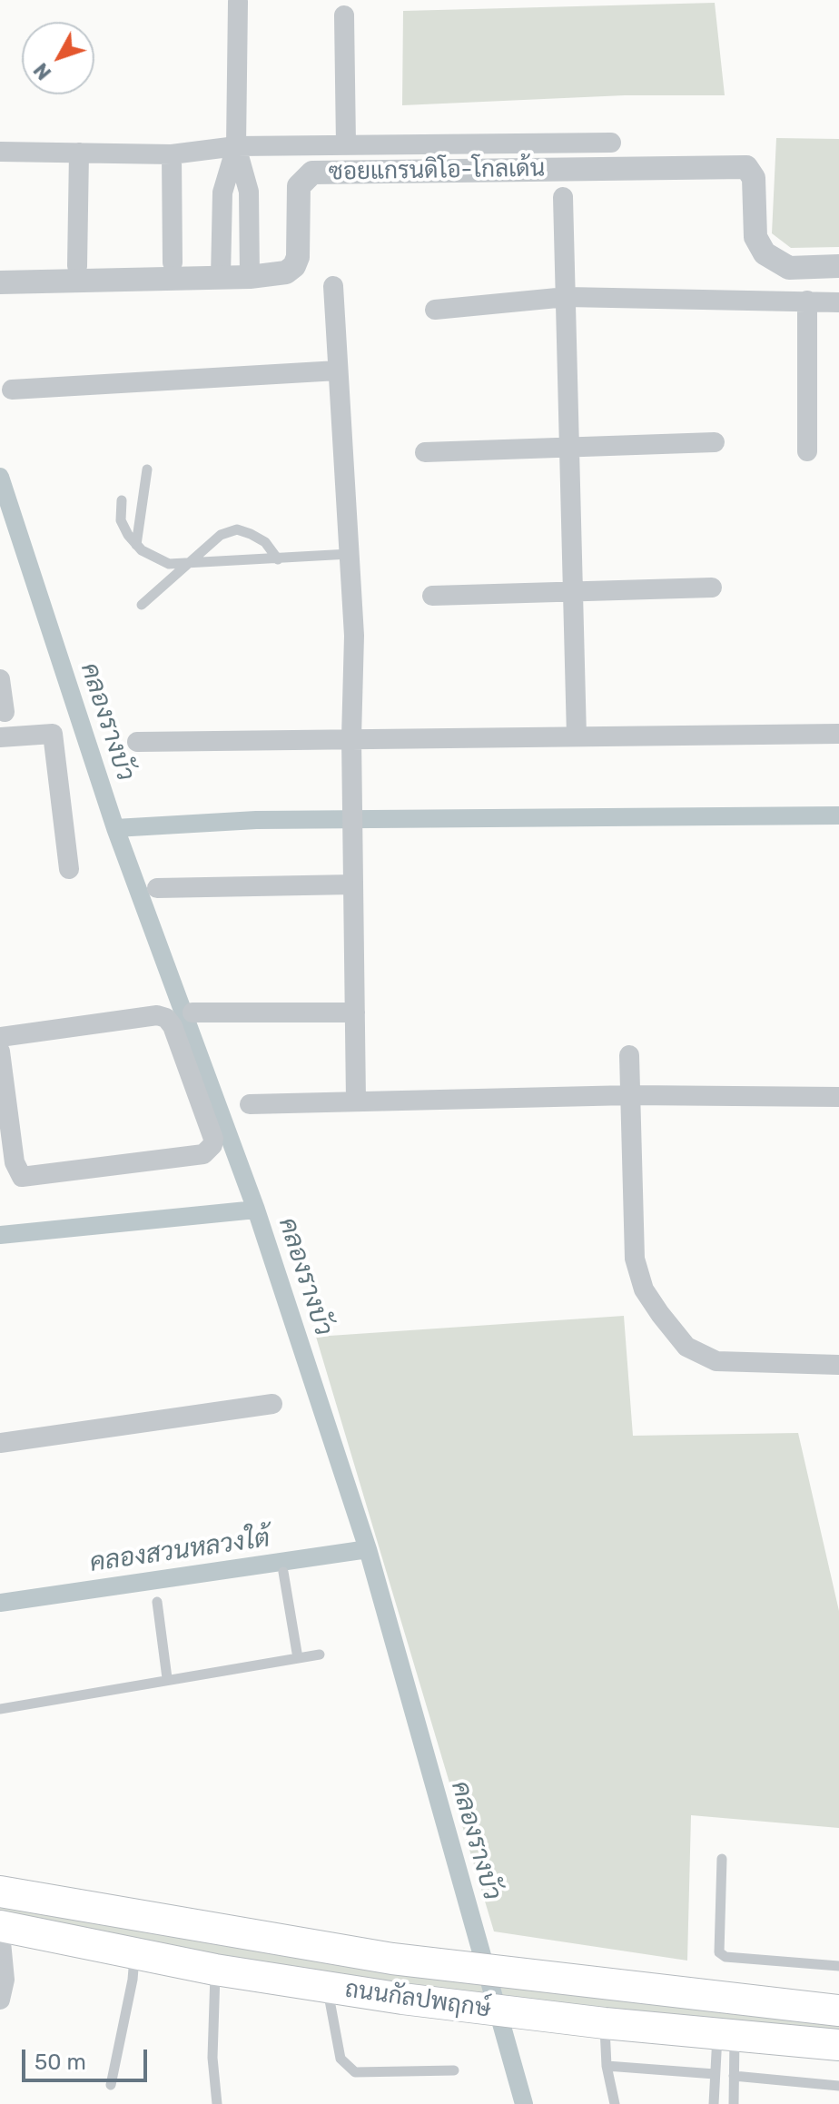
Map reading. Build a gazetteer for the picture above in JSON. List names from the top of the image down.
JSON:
{
  "streets": {
    "main road": ["ถนนกัลปพฤกษ์"],
    "street": ["ซอยแกรนดิโอ-โกลเด้น"]
  },
  "water": ["คลองรางบัว", "คลองสวนหลวงใต้"],
  "scale_bar": "50 m",
  "north": "bottom left"
}
